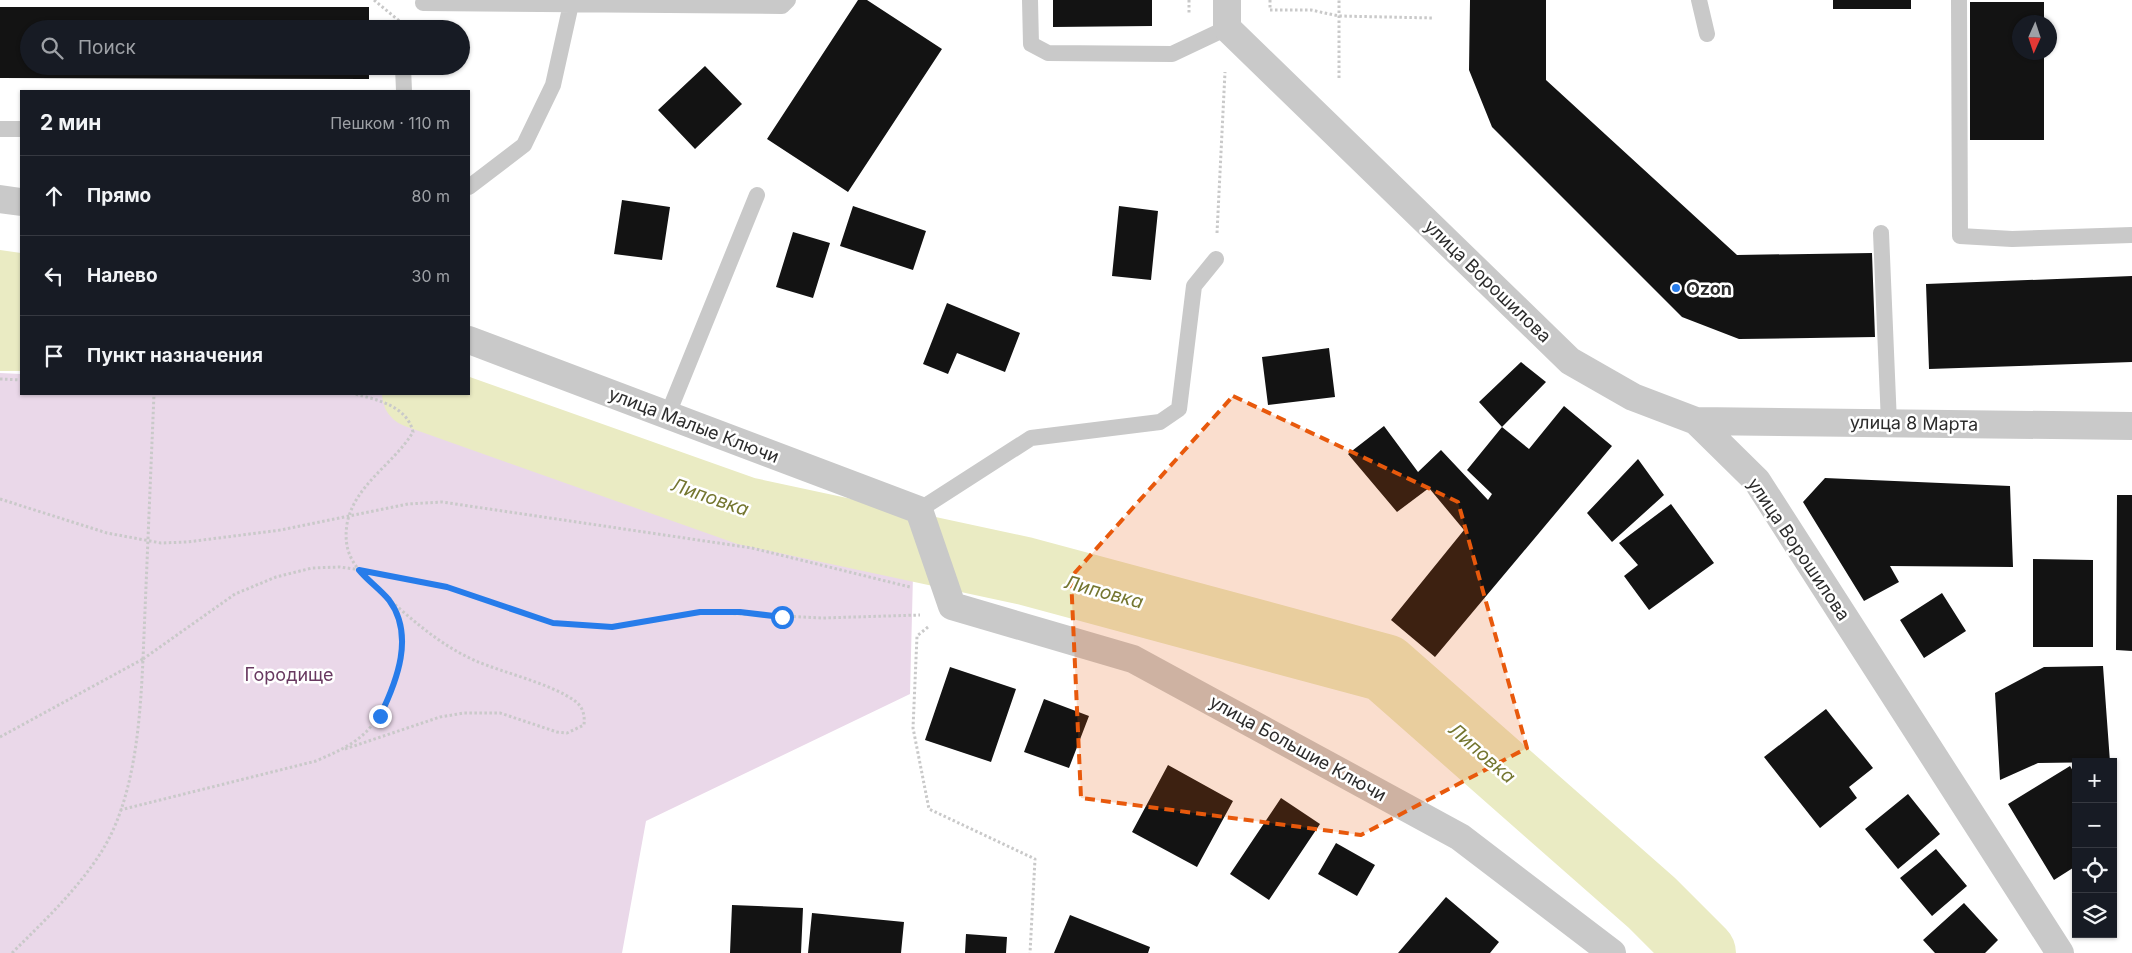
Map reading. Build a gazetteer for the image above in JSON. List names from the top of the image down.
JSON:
{
  "streets": {
    "street": [
      "улица Ворошилова",
      "улица 8 Марта",
      "улица Малые Ключи",
      "улица Большие Ключи"
    ]
  },
  "crossings": [
    ["улица Ворошилова", "улица 8 Марта"]
  ],
  "water": ["Липовка"],
  "parks": ["Городище"],
  "places": ["Ozon"],
  "north": "bottom",
  "page": {
    "search": "Поиск",
    "heading": ["2 мин", "Пешком · 110 m"],
    "list": [
      ["Прямо", "80 m"],
      ["Налево", "30 m"],
      "Пункт назначения"
    ],
    "map_buttons": ["+", "−"]
  }
}
